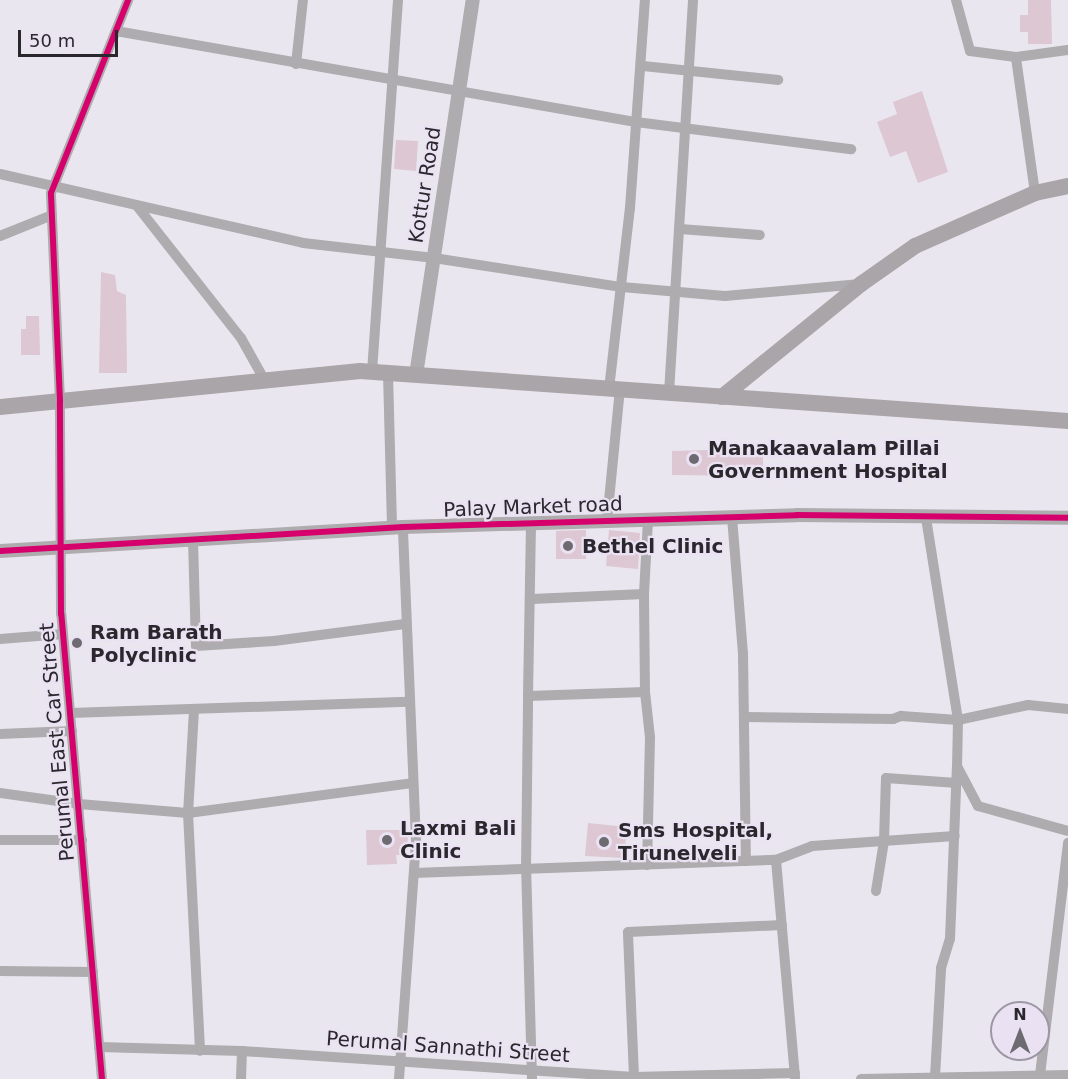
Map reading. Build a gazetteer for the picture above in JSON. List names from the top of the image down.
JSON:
{
  "streets": {
    "street": [
      "Kottur Road",
      "Palay Market road",
      "Perumal East Car Street",
      "Perumal Sannathi Street"
    ]
  },
  "crossings": [
    ["Palay Market road", "Perumal East Car Street"],
    ["Perumal East Car Street", "Perumal Sannathi Street"]
  ],
  "places": [
    "Manakaavalam Pillai Government Hospital",
    "Bethel Clinic",
    "Ram Barath Polyclinic",
    "Laxmi Bali Clinic",
    "Sms Hospital, Tirunelveli"
  ],
  "scale_bar": "50 m",
  "north": "top"
}
